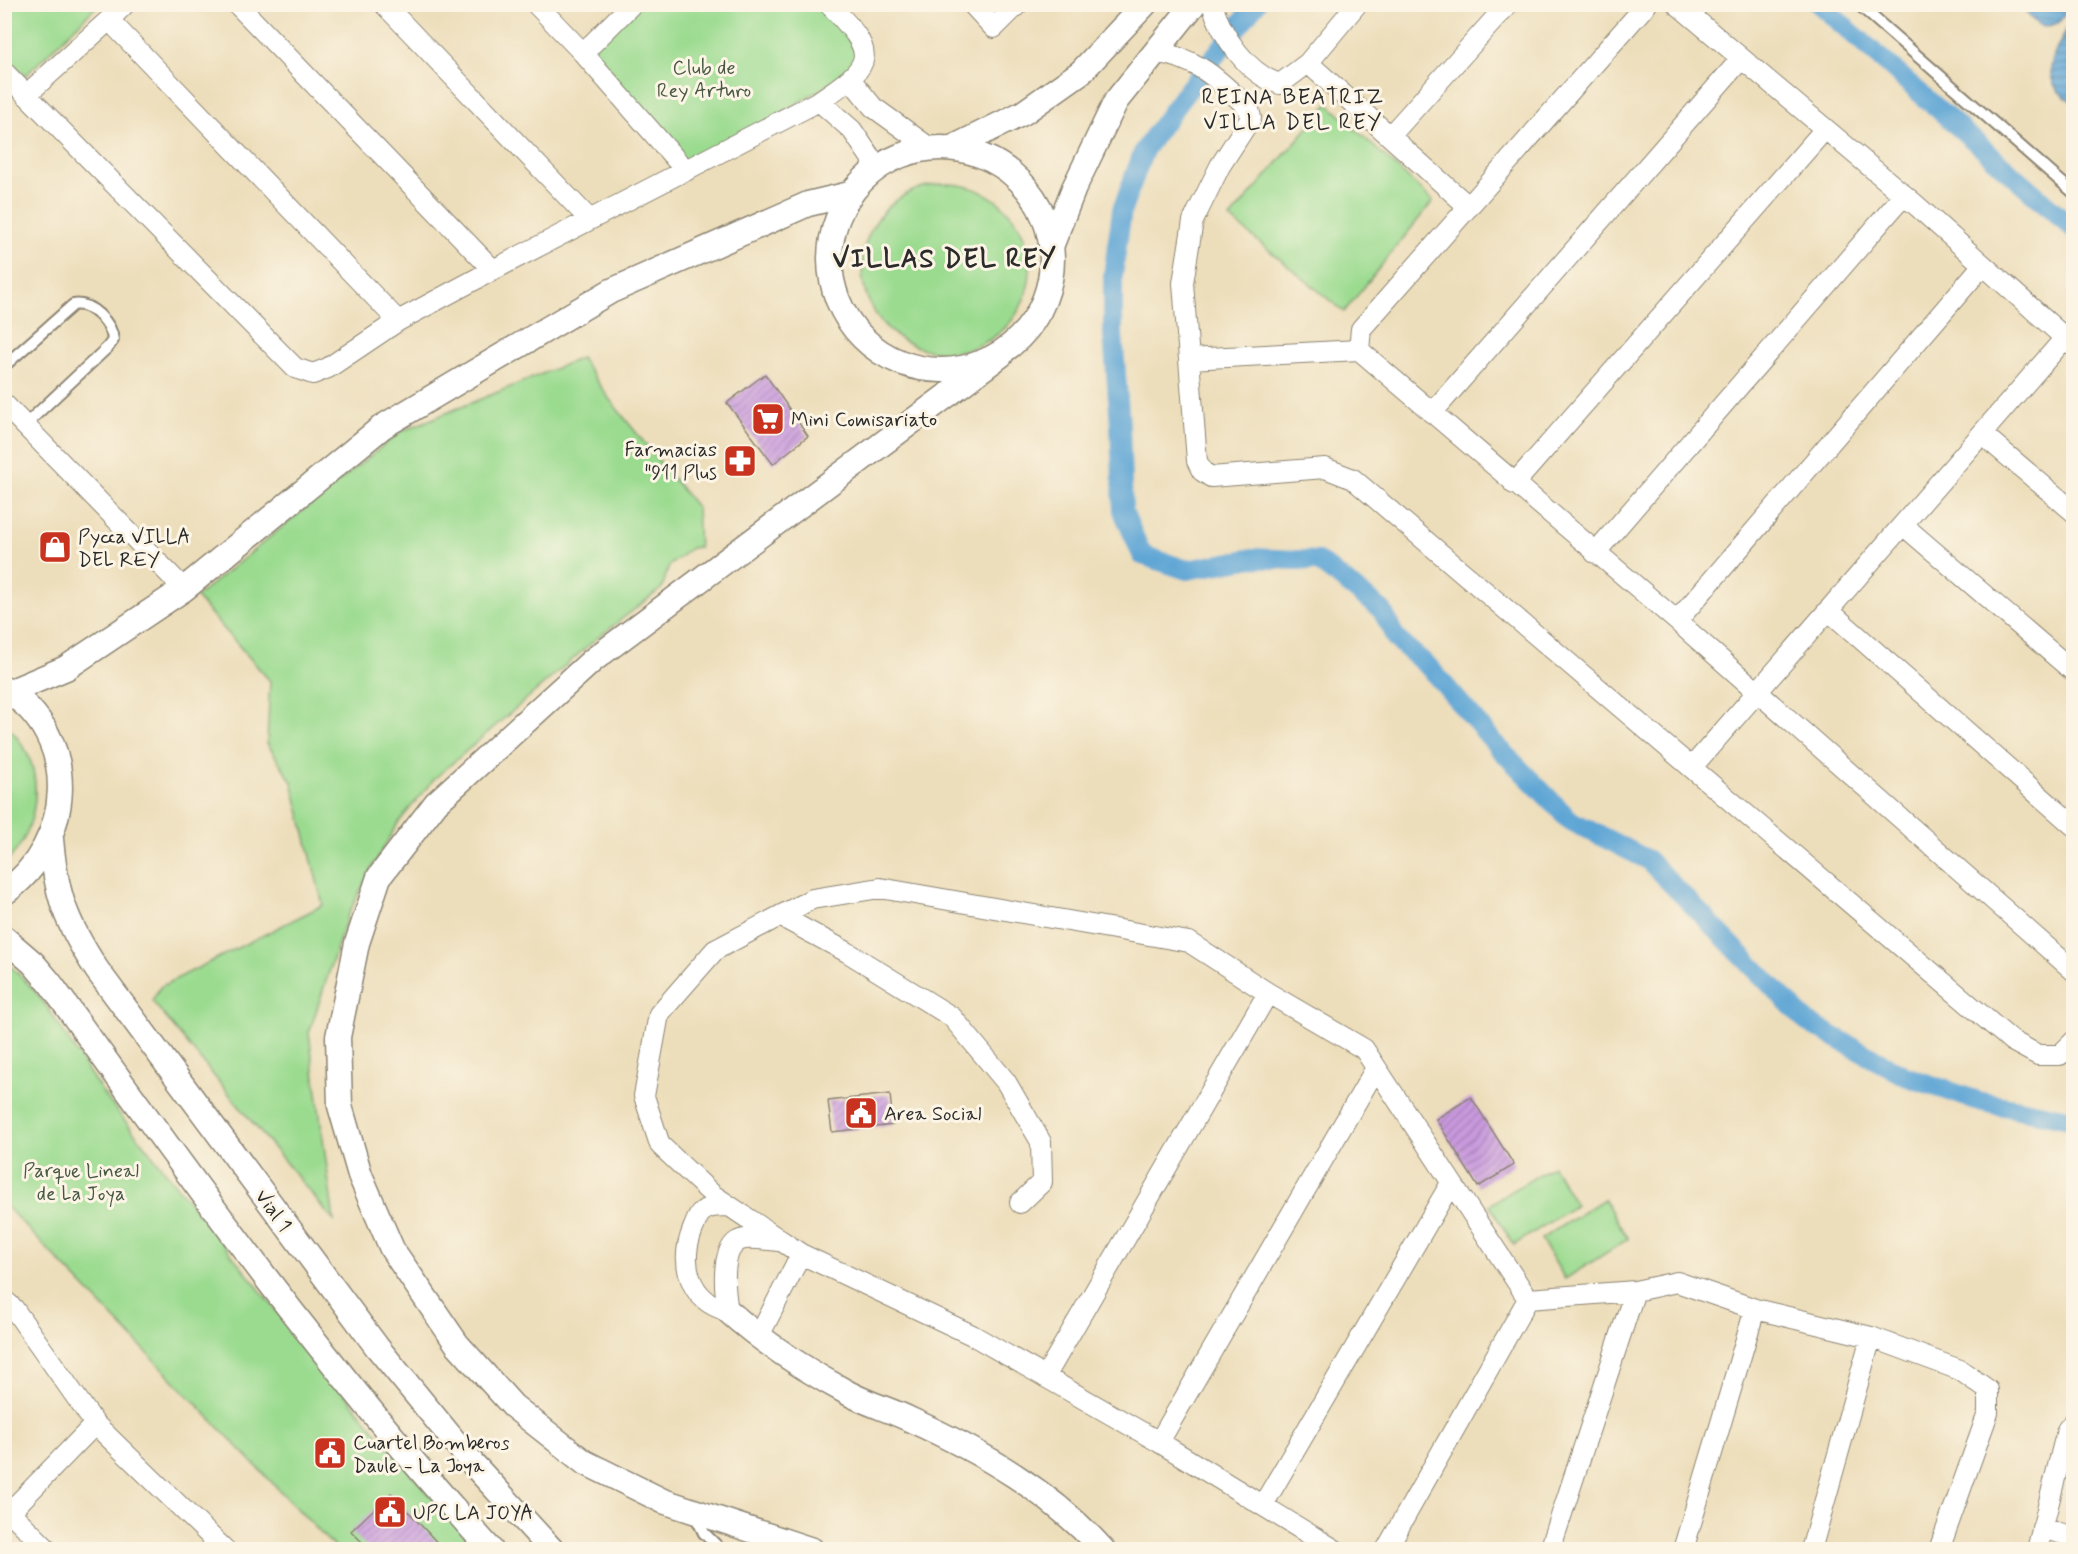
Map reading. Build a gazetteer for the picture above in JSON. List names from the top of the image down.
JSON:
{
  "streets": {
    "street": ["Vial 1"]
  },
  "districts": ["REINA BEATRIZ VILLA DEL REY", "VILLAS DEL REY"],
  "parks": ["Club de Rey Arturo", "Parque Lineal de La Joya"],
  "places": {
    "supermarket": ["Mini Comisariato"],
    "pharmacy": ["Farmacias \"911 Plus"],
    "shop": ["Pycca VILLA DEL REY"],
    "public building": ["Area Social", "Cuartel Bomberos Daule - La Joya", "UPC LA JOYA"]
  }
}
